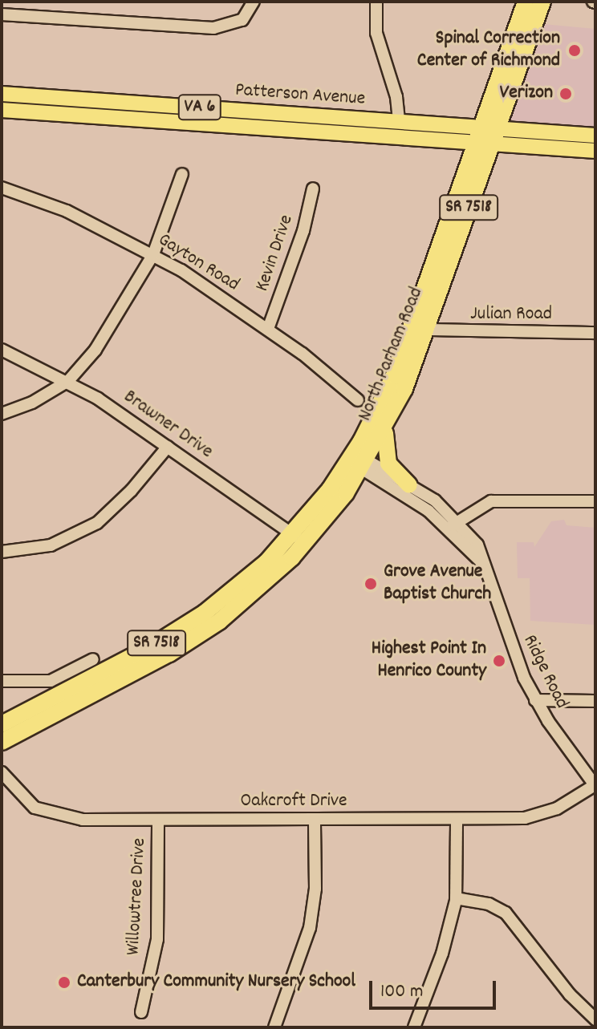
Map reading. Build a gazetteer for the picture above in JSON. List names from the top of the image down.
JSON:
{
  "streets": {
    "highway": ["SR 7518", "North Parham Road"],
    "main road": ["Patterson Avenue", "VA 6"],
    "street": [
      "Kevin Drive",
      "Gayton Road",
      "Julian Road",
      "Brawner Drive",
      "Ridge Road",
      "Oakcroft Drive",
      "Willowtree Drive"
    ]
  },
  "crossings": [
    ["Patterson Avenue", "North Parham Road"],
    ["Kevin Drive", "Gayton Road"],
    ["Julian Road", "North Parham Road"],
    ["North Parham Road", "Brawner Drive"],
    ["North Parham Road", "Ridge Road"],
    ["Ridge Road", "Oakcroft Drive"],
    ["Oakcroft Drive", "Willowtree Drive"]
  ],
  "places": [
    "Spinal Correction Center of Richmond",
    "Verizon",
    "Grove Avenue Baptist Church",
    "Highest Point In Henrico County",
    "Canterbury Community Nursery School"
  ],
  "scale_bar": "100 m"
}
